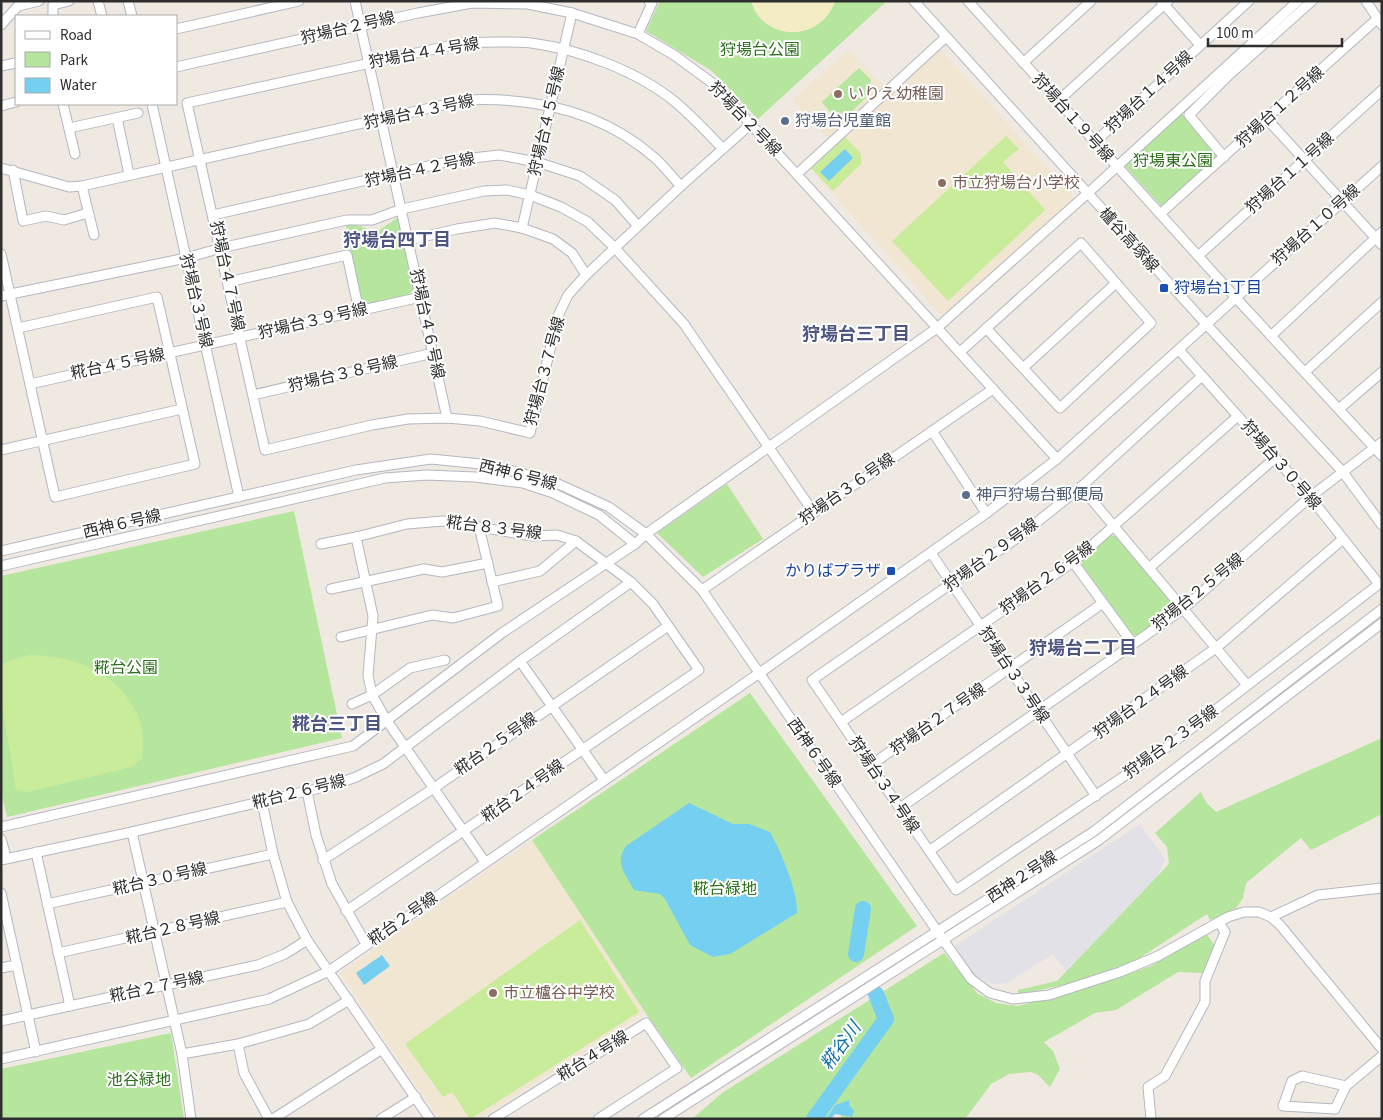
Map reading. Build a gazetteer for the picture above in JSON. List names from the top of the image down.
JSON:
{
  "streets": {
    "street": [
      "狩場台２号線",
      "狩場台４４号線",
      "狩場台１４号線",
      "狩場台１２号線",
      "狩場台４３号線",
      "狩場台１９号線",
      "狩場台４５号線",
      "狩場台４２号線",
      "狩場台１１号線",
      "狩場台１０号線",
      "櫨谷高塚線",
      "狩場台４７号線",
      "狩場台３号線",
      "狩場台３９号線",
      "狩場台４６号線",
      "糀台４５号線",
      "狩場台３７号線",
      "狩場台３８号線",
      "狩場台３０号線",
      "西神６号線",
      "狩場台３６号線",
      "糀台８３号線",
      "狩場台２９号線",
      "狩場台２６号線",
      "狩場台２５号線",
      "狩場台３３号線",
      "狩場台２４号線",
      "狩場台２７号線",
      "狩場台２３号線",
      "糀台２５号線",
      "狩場台３４号線",
      "糀台２４号線",
      "糀台２６号線",
      "西神２号線",
      "糀台３０号線",
      "糀台２号線",
      "糀台２８号線",
      "糀台２７号線",
      "糀台４号線"
    ]
  },
  "crossings": [
    ["狩場台２号線", "狩場台４５号線"],
    ["狩場台２号線", "狩場台１０号線"],
    ["狩場台２号線", "狩場台４６号線"],
    ["狩場台２号線", "狩場台３７号線"],
    ["狩場台２号線", "狩場台３６号線"],
    ["狩場台４４号線", "狩場台４５号線"],
    ["狩場台４４号線", "狩場台４７号線"],
    ["狩場台４４号線", "狩場台４６号線"],
    ["狩場台４４号線", "狩場台３７号線"],
    ["狩場台１４号線", "狩場台１９号線"],
    ["狩場台１２号線", "狩場台１９号線"],
    ["狩場台４３号線", "狩場台４５号線"],
    ["狩場台４３号線", "狩場台４７号線"],
    ["狩場台４３号線", "狩場台３号線"],
    ["狩場台４３号線", "狩場台４６号線"],
    ["狩場台４３号線", "狩場台３７号線"],
    ["狩場台１９号線", "狩場台１１号線"],
    ["狩場台１９号線", "狩場台１０号線"],
    ["狩場台１９号線", "狩場台２５号線"],
    ["狩場台４５号線", "狩場台４２号線"],
    ["狩場台４２号線", "狩場台４７号線"],
    ["狩場台４２号線", "狩場台４６号線"],
    ["狩場台４２号線", "狩場台３７号線"],
    ["狩場台１０号線", "櫨谷高塚線"],
    ["狩場台１０号線", "狩場台３０号線"],
    ["狩場台１０号線", "糀台２号線"],
    ["櫨谷高塚線", "狩場台２５号線"],
    ["狩場台４７号線", "狩場台３９号線"],
    ["狩場台４７号線", "狩場台３７号線"],
    ["狩場台４７号線", "狩場台３８号線"],
    ["狩場台３号線", "狩場台３９号線"],
    ["狩場台３号線", "糀台４５号線"],
    ["狩場台３号線", "西神６号線"],
    ["狩場台３９号線", "狩場台４６号線"],
    ["狩場台３９号線", "糀台４５号線"],
    ["狩場台４６号線", "狩場台３７号線"],
    ["狩場台４６号線", "狩場台３８号線"],
    ["狩場台３０号線", "狩場台２９号線"],
    ["狩場台３０号線", "狩場台２６号線"],
    ["狩場台３０号線", "狩場台２５号線"],
    ["狩場台３０号線", "狩場台２４号線"],
    ["狩場台３０号線", "狩場台２３号線"],
    ["西神６号線", "狩場台３６号線"],
    ["西神６号線", "西神２号線"],
    ["西神６号線", "糀台２号線"],
    ["糀台８３号線", "糀台２５号線"],
    ["糀台８３号線", "糀台２４号線"],
    ["糀台８３号線", "糀台２６号線"],
    ["狩場台２９号線", "狩場台３３号線"],
    ["狩場台２９号線", "狩場台３４号線"],
    ["狩場台２６号線", "狩場台３３号線"],
    ["狩場台２６号線", "狩場台３４号線"],
    ["狩場台２５号線", "狩場台３３号線"],
    ["狩場台２５号線", "狩場台３４号線"],
    ["狩場台３３号線", "狩場台２４号線"],
    ["狩場台３３号線", "狩場台２７号線"],
    ["狩場台３３号線", "狩場台２３号線"],
    ["狩場台３３号線", "糀台２号線"],
    ["狩場台２４号線", "狩場台３４号線"],
    ["狩場台２７号線", "狩場台３４号線"],
    ["狩場台２３号線", "狩場台３４号線"]
  ],
  "districts": [
    "狩場台四丁目",
    "狩場台三丁目",
    "狩場台二丁目",
    "糀台三丁目"
  ],
  "water": ["糀谷川"],
  "parks": [
    "狩場台公園",
    "狩場東公園",
    "糀台公園",
    "糀台緑地",
    "池谷緑地"
  ],
  "places": {
    "other": [
      "いりえ幼稚園",
      "狩場台児童館",
      "市立狩場台小学校",
      "神戸狩場台郵便局",
      "市立櫨谷中学校"
    ],
    "transit": ["狩場台1丁目", "かりばプラザ"]
  },
  "legend": ["Road", "Park", "Water"],
  "scale_bar": "100 m"
}
